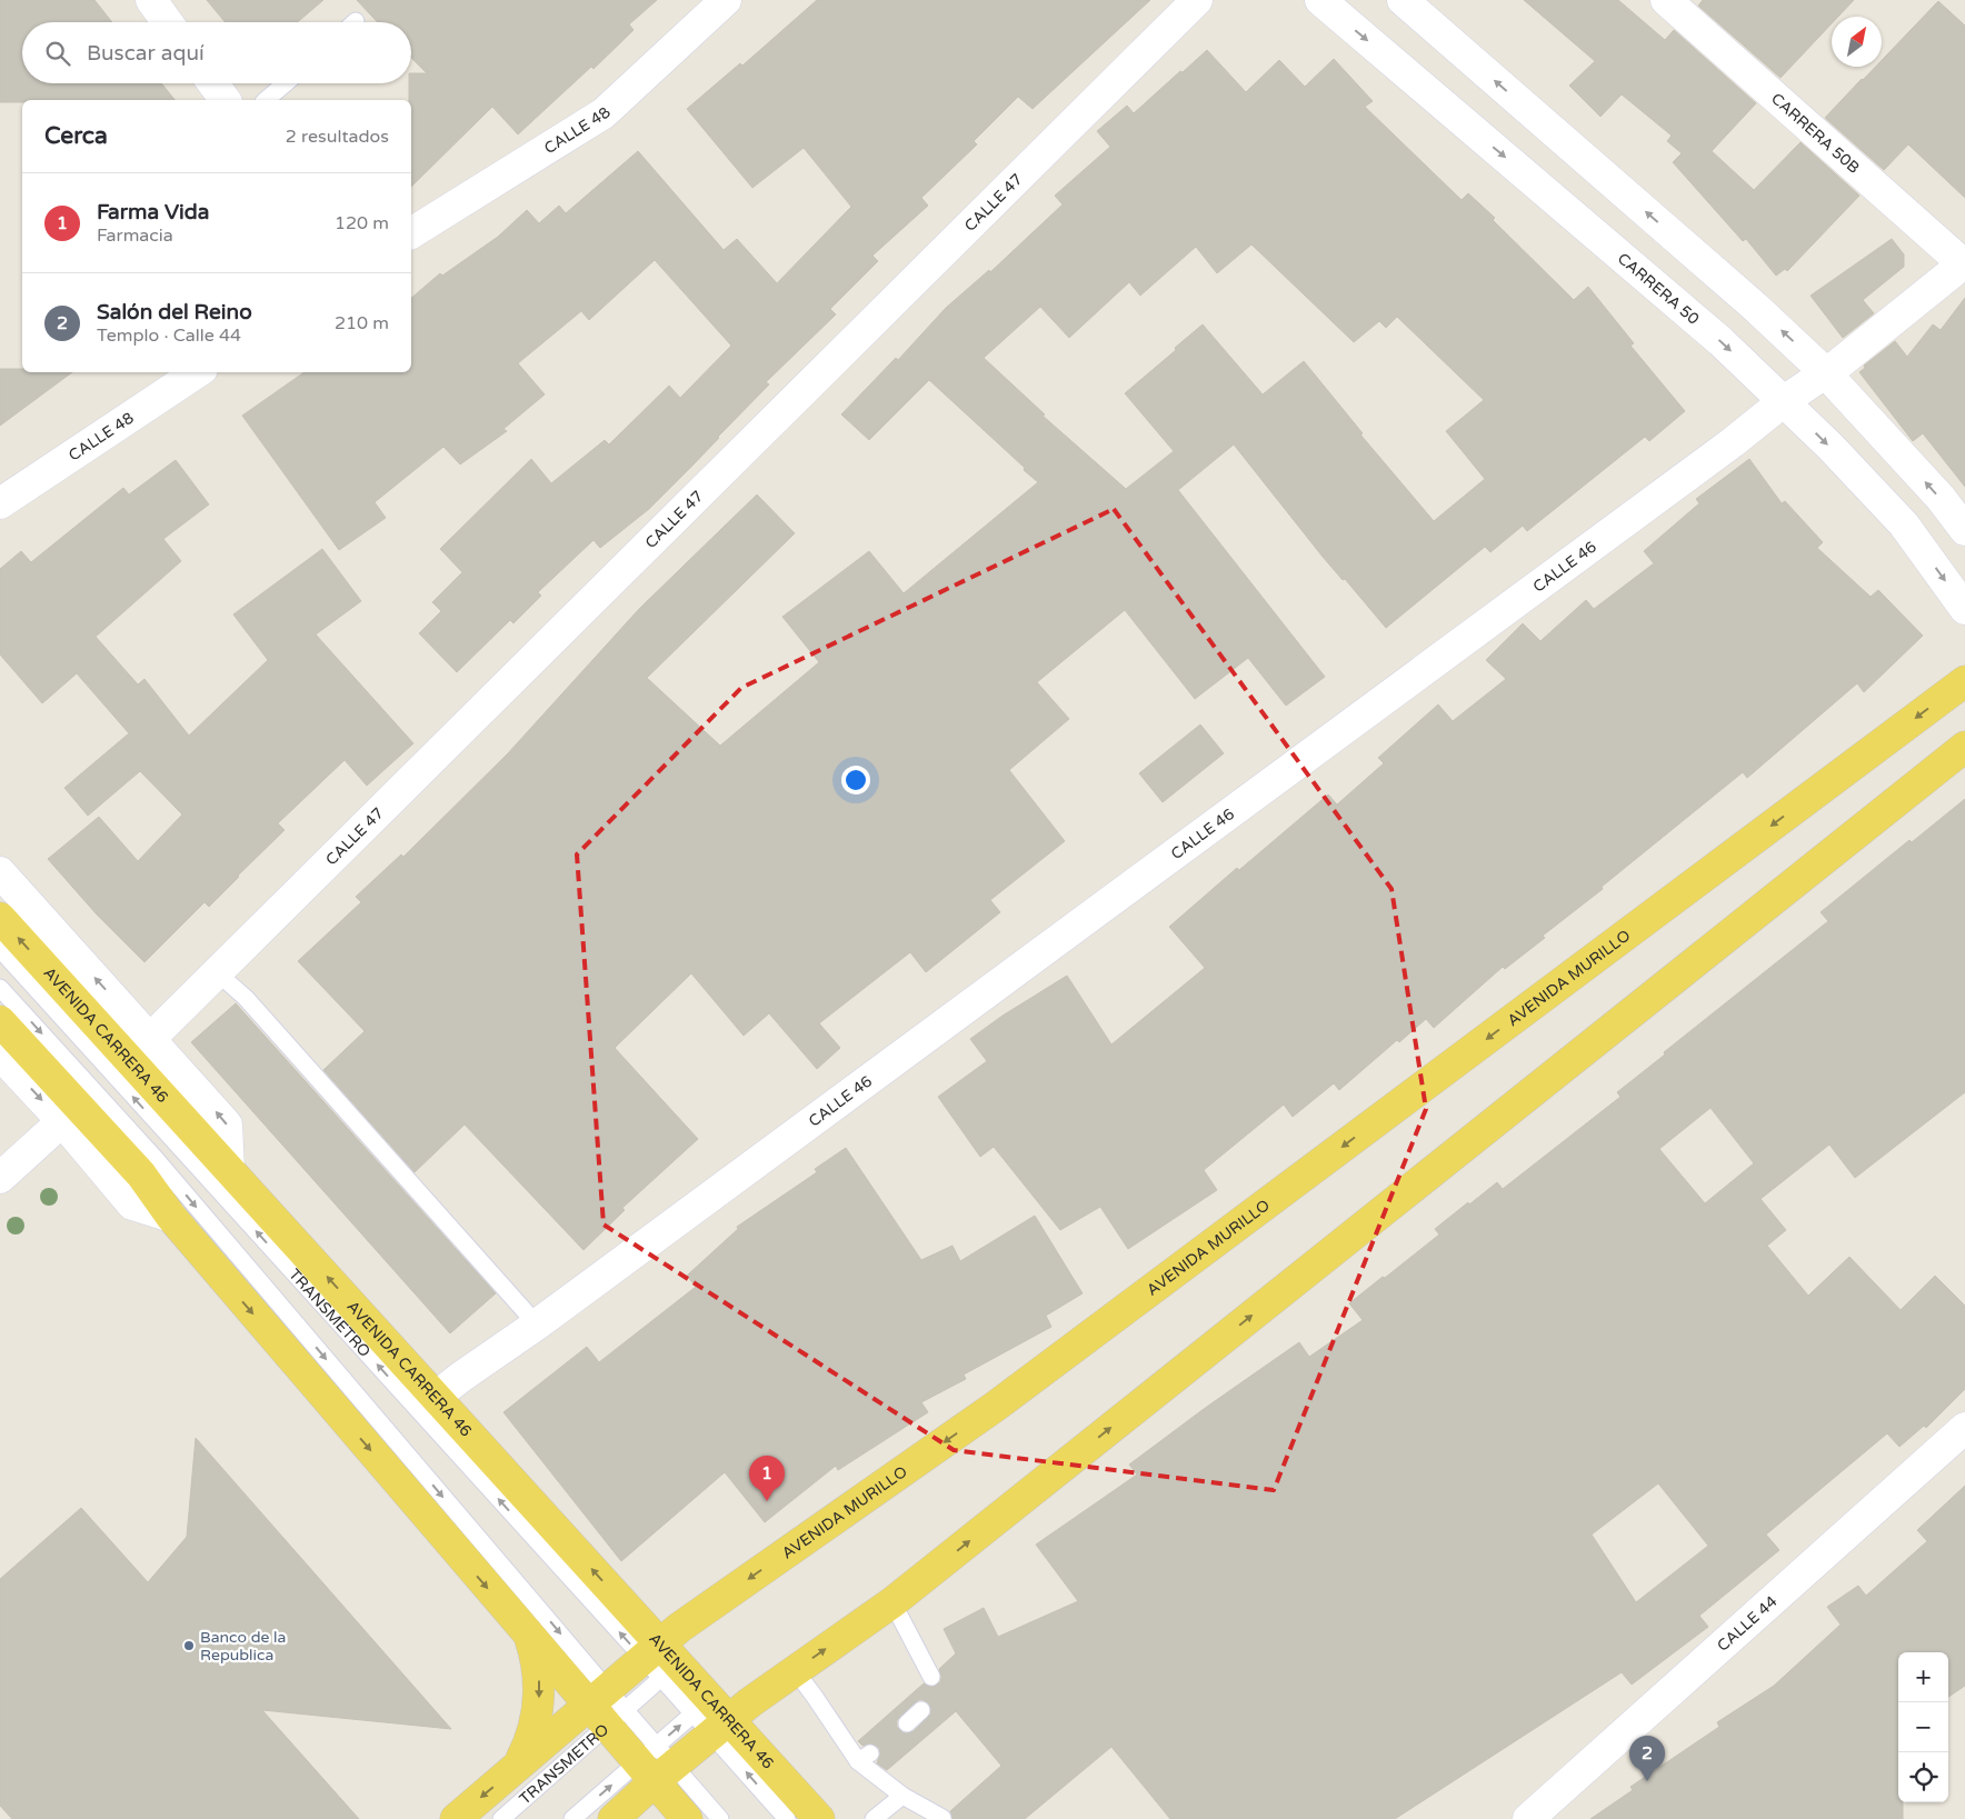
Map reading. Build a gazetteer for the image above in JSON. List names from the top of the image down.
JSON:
{
  "streets": {
    "main road": ["AVENIDA MURILLO", "AVENIDA CARRERA 46"],
    "street": [
      "CALLE 48",
      "CARRERA 50B",
      "CALLE 47",
      "CARRERA 50",
      "CALLE 46",
      "CALLE 44"
    ],
    "lane": ["TRANSMETRO"]
  },
  "crossings": [
    ["CARRERA 50B", "CALLE 46"],
    ["CARRERA 50", "CALLE 46"],
    ["CALLE 46", "AVENIDA CARRERA 46"],
    ["AVENIDA MURILLO", "AVENIDA CARRERA 46"],
    ["AVENIDA MURILLO", "TRANSMETRO"],
    ["AVENIDA CARRERA 46", "TRANSMETRO"]
  ],
  "places": ["Banco de la Republica"],
  "north": "top right",
  "page": {
    "search": "Buscar aquí",
    "heading": ["Cerca", "2 resultados"],
    "list": [
      {
        "mark": "1",
        "name": "Farma Vida",
        "note": "Farmacia",
        "value": "120 m"
      },
      {
        "mark": "2",
        "name": "Salón del Reino",
        "note": "Templo · Calle 44",
        "value": "210 m"
      }
    ],
    "pins": ["1", "2"],
    "map_buttons": ["+", "−"]
  }
}
